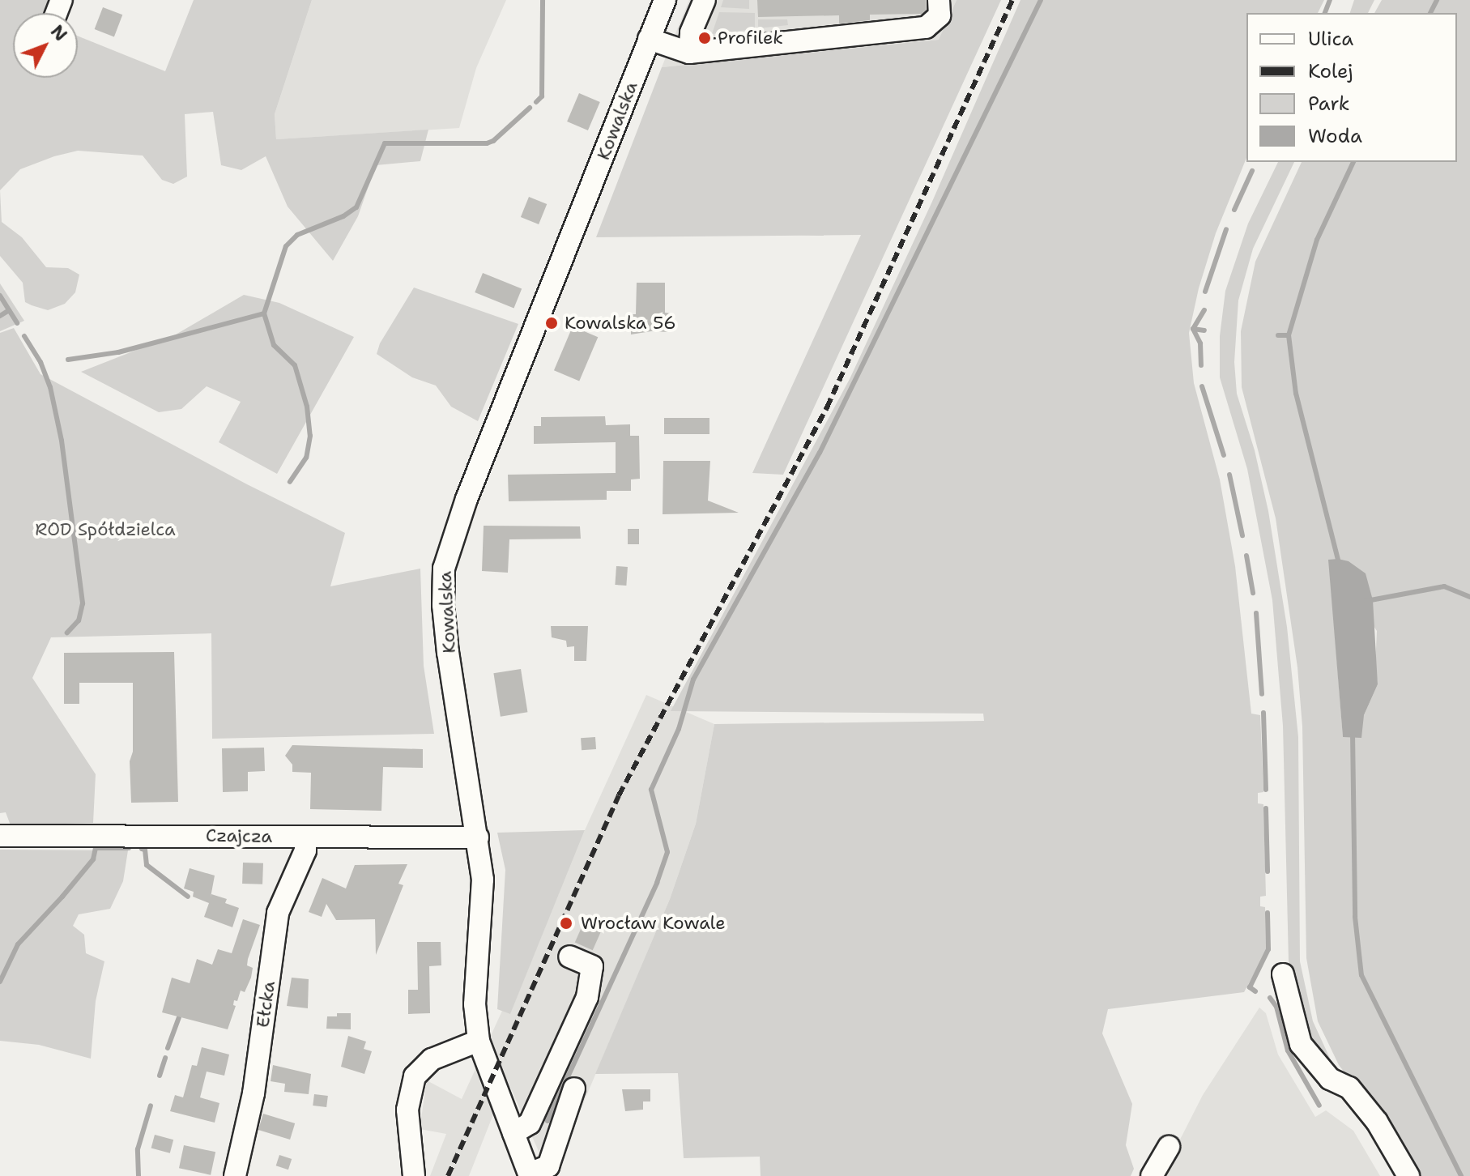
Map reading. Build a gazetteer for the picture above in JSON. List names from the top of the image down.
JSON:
{
  "streets": {
    "street": ["Kowalska", "Czajcza", "Ełcka"]
  },
  "crossings": [
    ["Kowalska", "Czajcza"],
    ["Czajcza", "Ełcka"]
  ],
  "parks": ["ROD Spółdzielca"],
  "places": ["Profilek", "Kowalska 56", "Wrocław Kowale"],
  "legend": [
    "Ulica",
    "Kolej",
    "Park",
    "Woda"
  ],
  "north": "top right"
}
